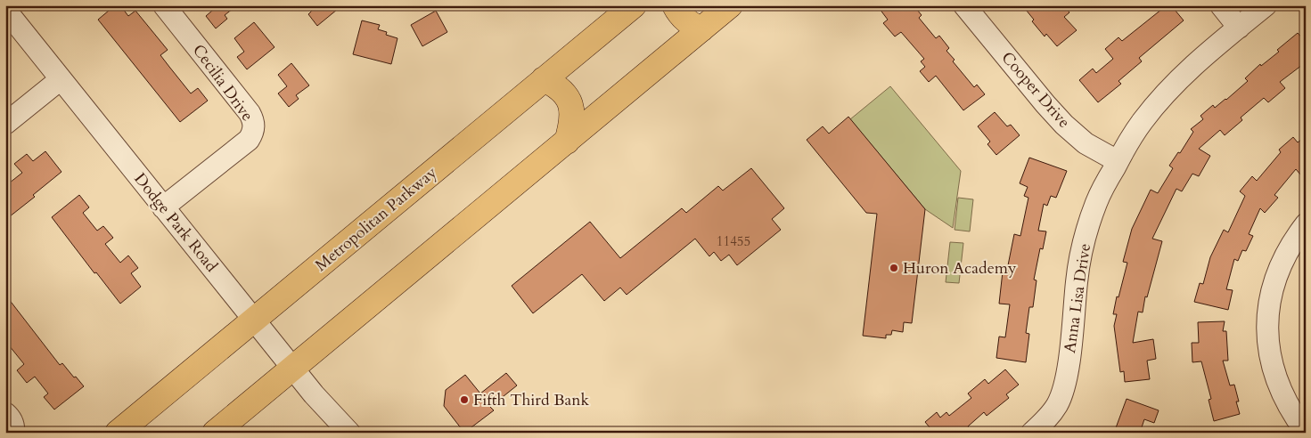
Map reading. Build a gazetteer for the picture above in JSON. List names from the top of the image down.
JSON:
{
  "streets": {
    "main road": ["Metropolitan Parkway"],
    "street": [
      "Cecilia Drive",
      "Cooper Drive",
      "Dodge Park Road",
      "Anna Lisa Drive"
    ]
  },
  "crossings": [
    ["Cecilia Drive", "Dodge Park Road"],
    ["Cooper Drive", "Anna Lisa Drive"],
    ["Metropolitan Parkway", "Dodge Park Road"]
  ],
  "places": ["Huron Academy", "Fifth Third Bank"],
  "house_numbers": ["11455"]
}
